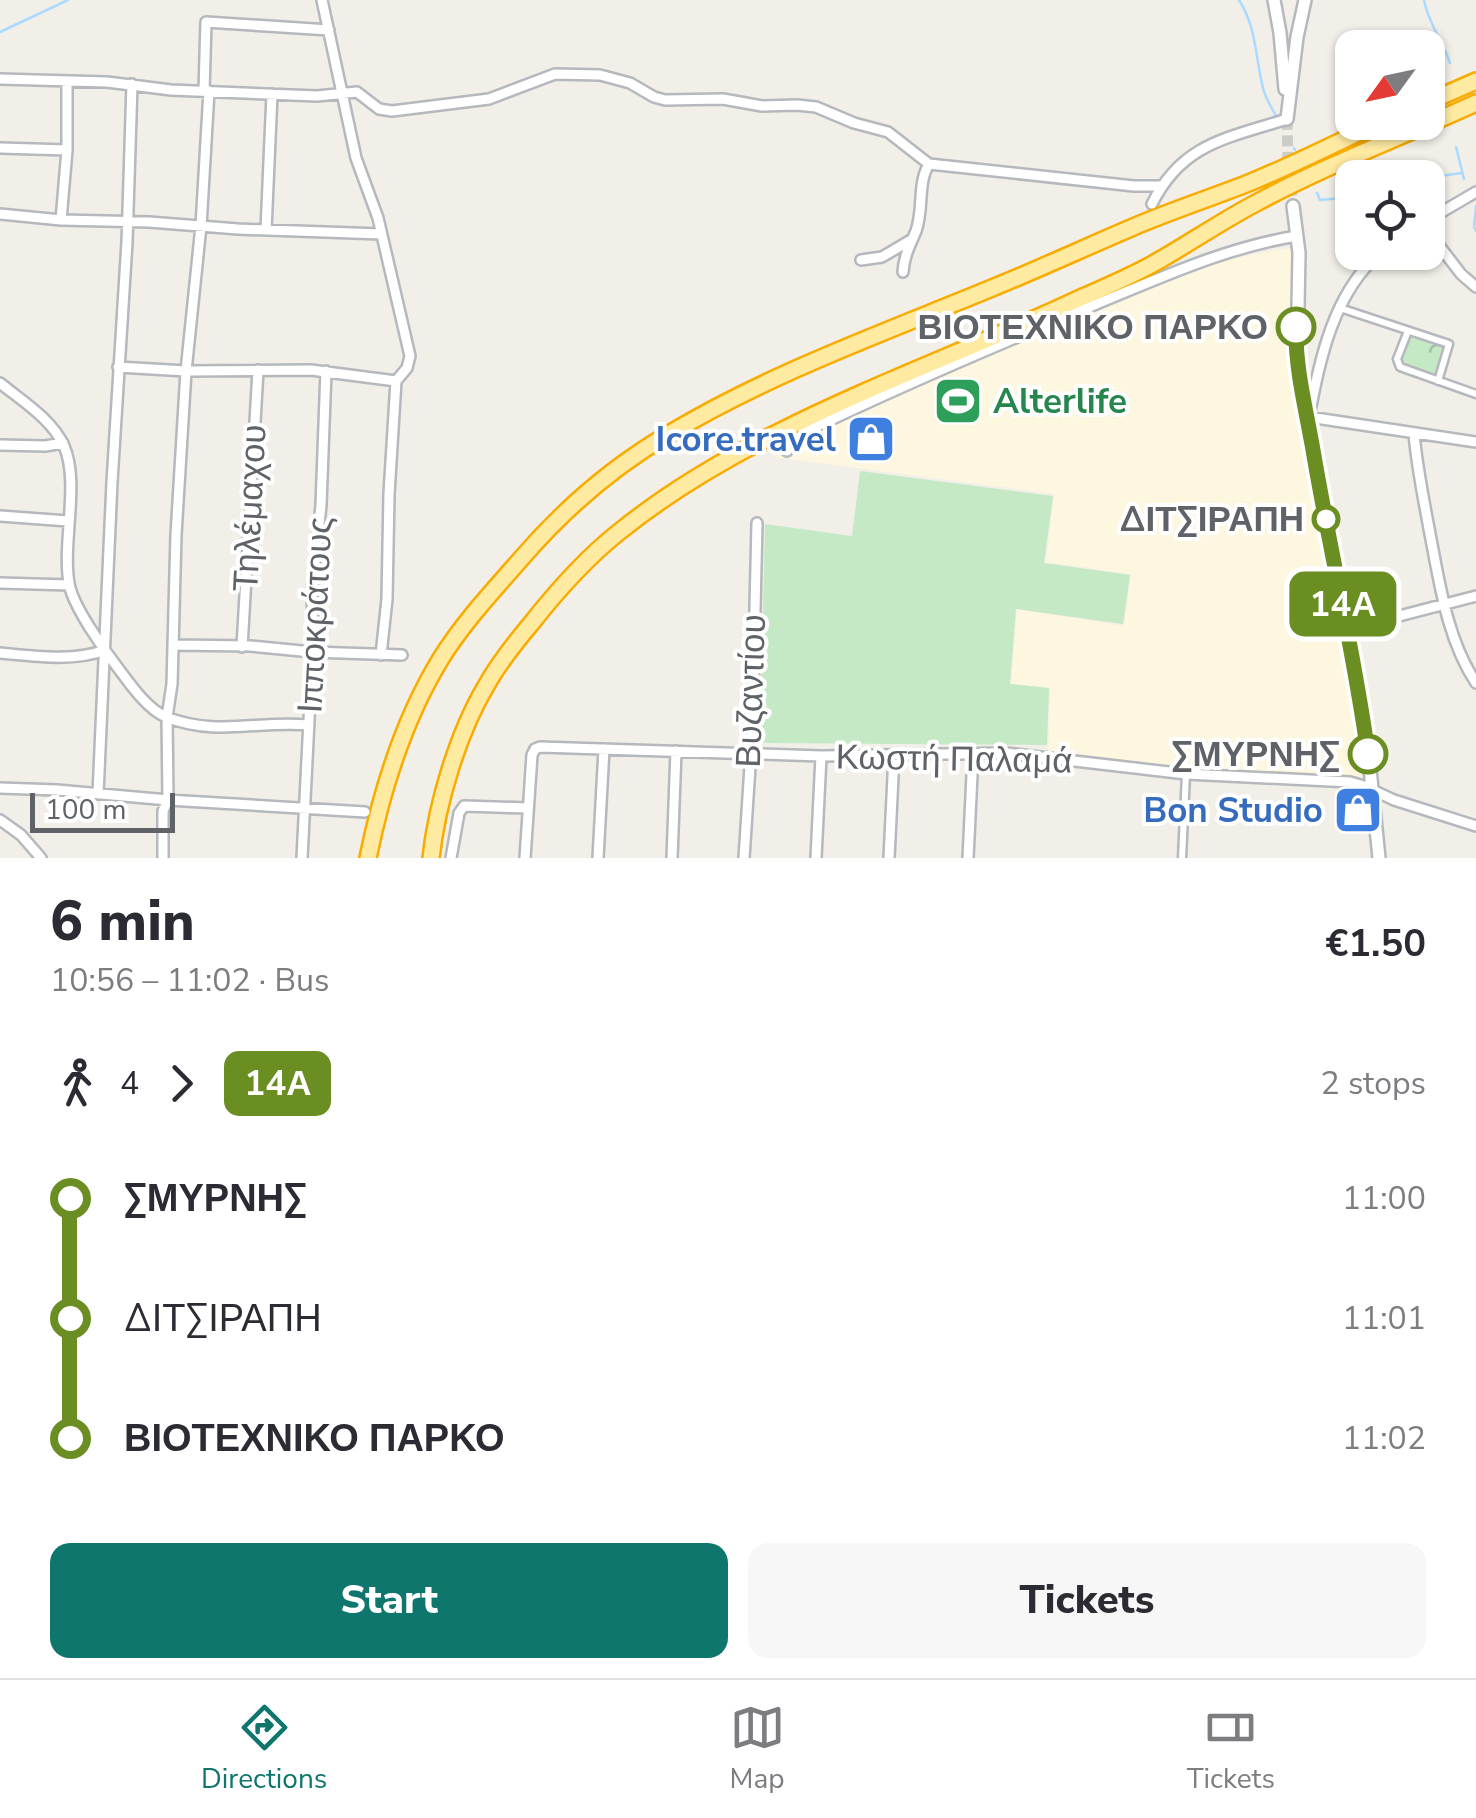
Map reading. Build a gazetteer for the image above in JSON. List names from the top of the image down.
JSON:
{
  "streets": {
    "street": [
      "Τηλέμαχου",
      "Ιπποκράτους",
      "Βυζαντίου",
      "Κωστή Παλαμά"
    ]
  },
  "crossings": [
    ["Βυζαντίου", "Κωστή Παλαμά"]
  ],
  "places": {
    "other": ["ΒΙΟΤΕΧΝΙΚΟ ΠΑΡΚΟ", "ΔΙΤΣΙΡΑΠΗ", "ΣΜΥΡΝΗΣ"],
    "sports": ["Alterlife"],
    "shop": ["Icore.travel", "Bon Studio"]
  },
  "lines": ["bus line 14Α"],
  "scale_bar": "100 m",
  "north": "bottom left",
  "page": {
    "on_map": "14Α",
    "scale": "100 m",
    "heading": ["6 min", "10:56 – 11:02 · Bus", "€1.50"],
    "legs": ["4", "14Α", "2 stops"],
    "list": [
      {
        "name": "ΣΜΥΡΝΗΣ",
        "value": "11:00"
      },
      {
        "name": "ΔΙΤΣΙΡΑΠΗ",
        "value": "11:01"
      },
      {
        "name": "ΒΙΟΤΕΧΝΙΚΟ ΠΑΡΚΟ",
        "value": "11:02"
      }
    ],
    "buttons": ["Start", "Tickets"],
    "tabs": ["Directions", "Map", "Tickets"]
  }
}
